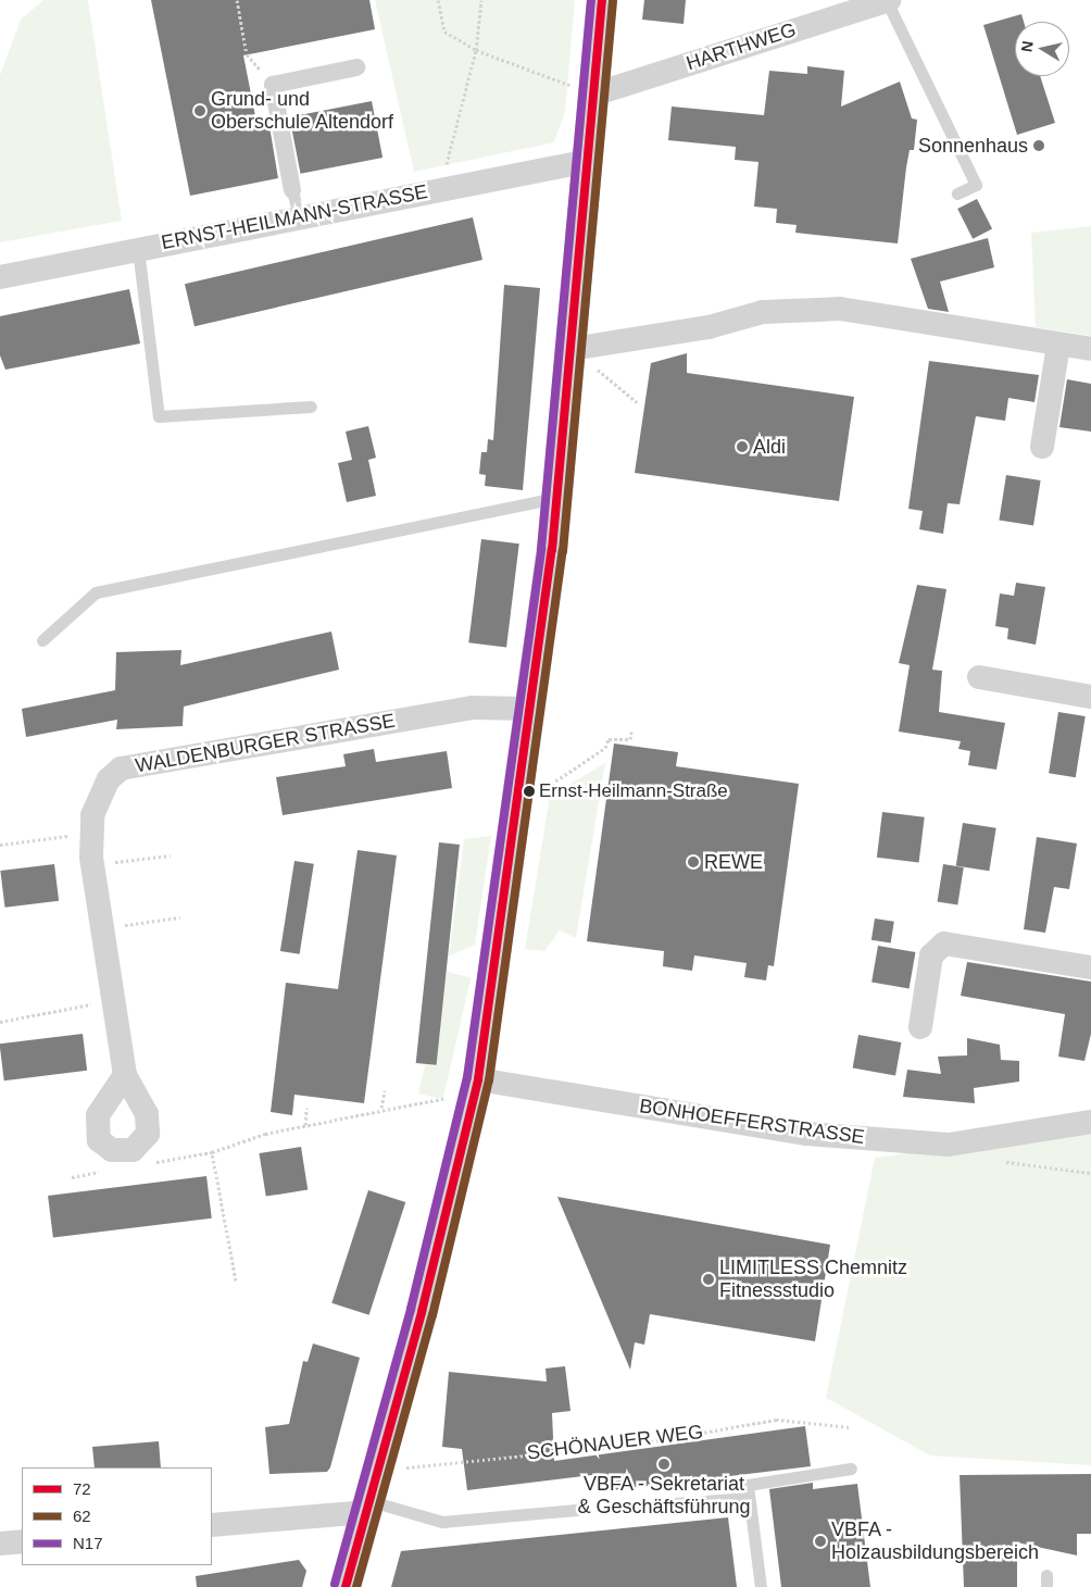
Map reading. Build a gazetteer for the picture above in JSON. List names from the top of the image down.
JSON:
{
  "streets": {
    "street": [
      "HARTHWEG",
      "ERNST-HEILMANN-STRASSE",
      "WALDENBURGER STRASSE",
      "BONHOEFFERSTRASSE"
    ],
    "path": ["SCHÖNAUER WEG"]
  },
  "places": [
    "Grund- und Oberschule Altendorf",
    "Sonnenhaus",
    "Aldi",
    "Ernst-Heilmann-Straße",
    "REWE",
    "LIMITLESS Chemnitz Fitnessstudio",
    "VBFA - Sekretariat & Geschäftsführung",
    "VBFA - Holzausbildungsbereich"
  ],
  "lines": ["transit line 72", "transit line N17", "transit line 62"],
  "legend": ["72", "62", "N17"],
  "north": "left"
}
